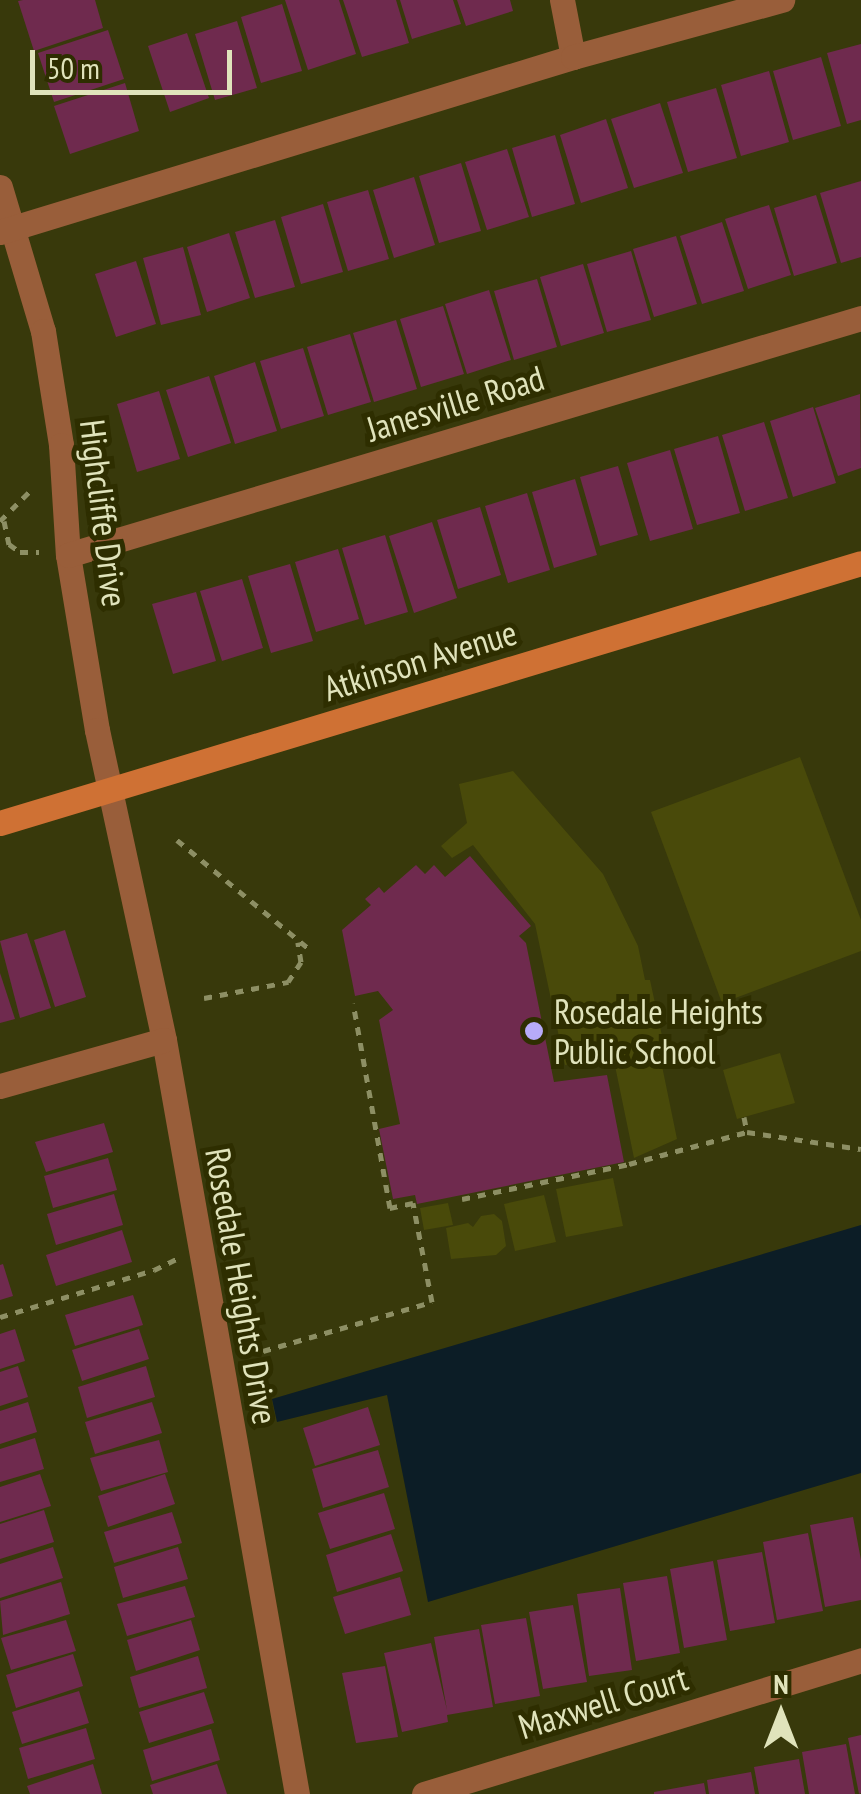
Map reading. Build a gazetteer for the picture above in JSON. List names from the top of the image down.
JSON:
{
  "streets": {
    "street": [
      "Janesville Road",
      "Highcliffe Drive",
      "Atkinson Avenue",
      "Rosedale Heights Drive",
      "Maxwell Court"
    ]
  },
  "crossings": [
    ["Janesville Road", "Highcliffe Drive"],
    ["Highcliffe Drive", "Atkinson Avenue"],
    ["Highcliffe Drive", "Rosedale Heights Drive"],
    ["Atkinson Avenue", "Rosedale Heights Drive"]
  ],
  "places": ["Rosedale Heights Public School"],
  "scale_bar": "50 m",
  "north": "top"
}
